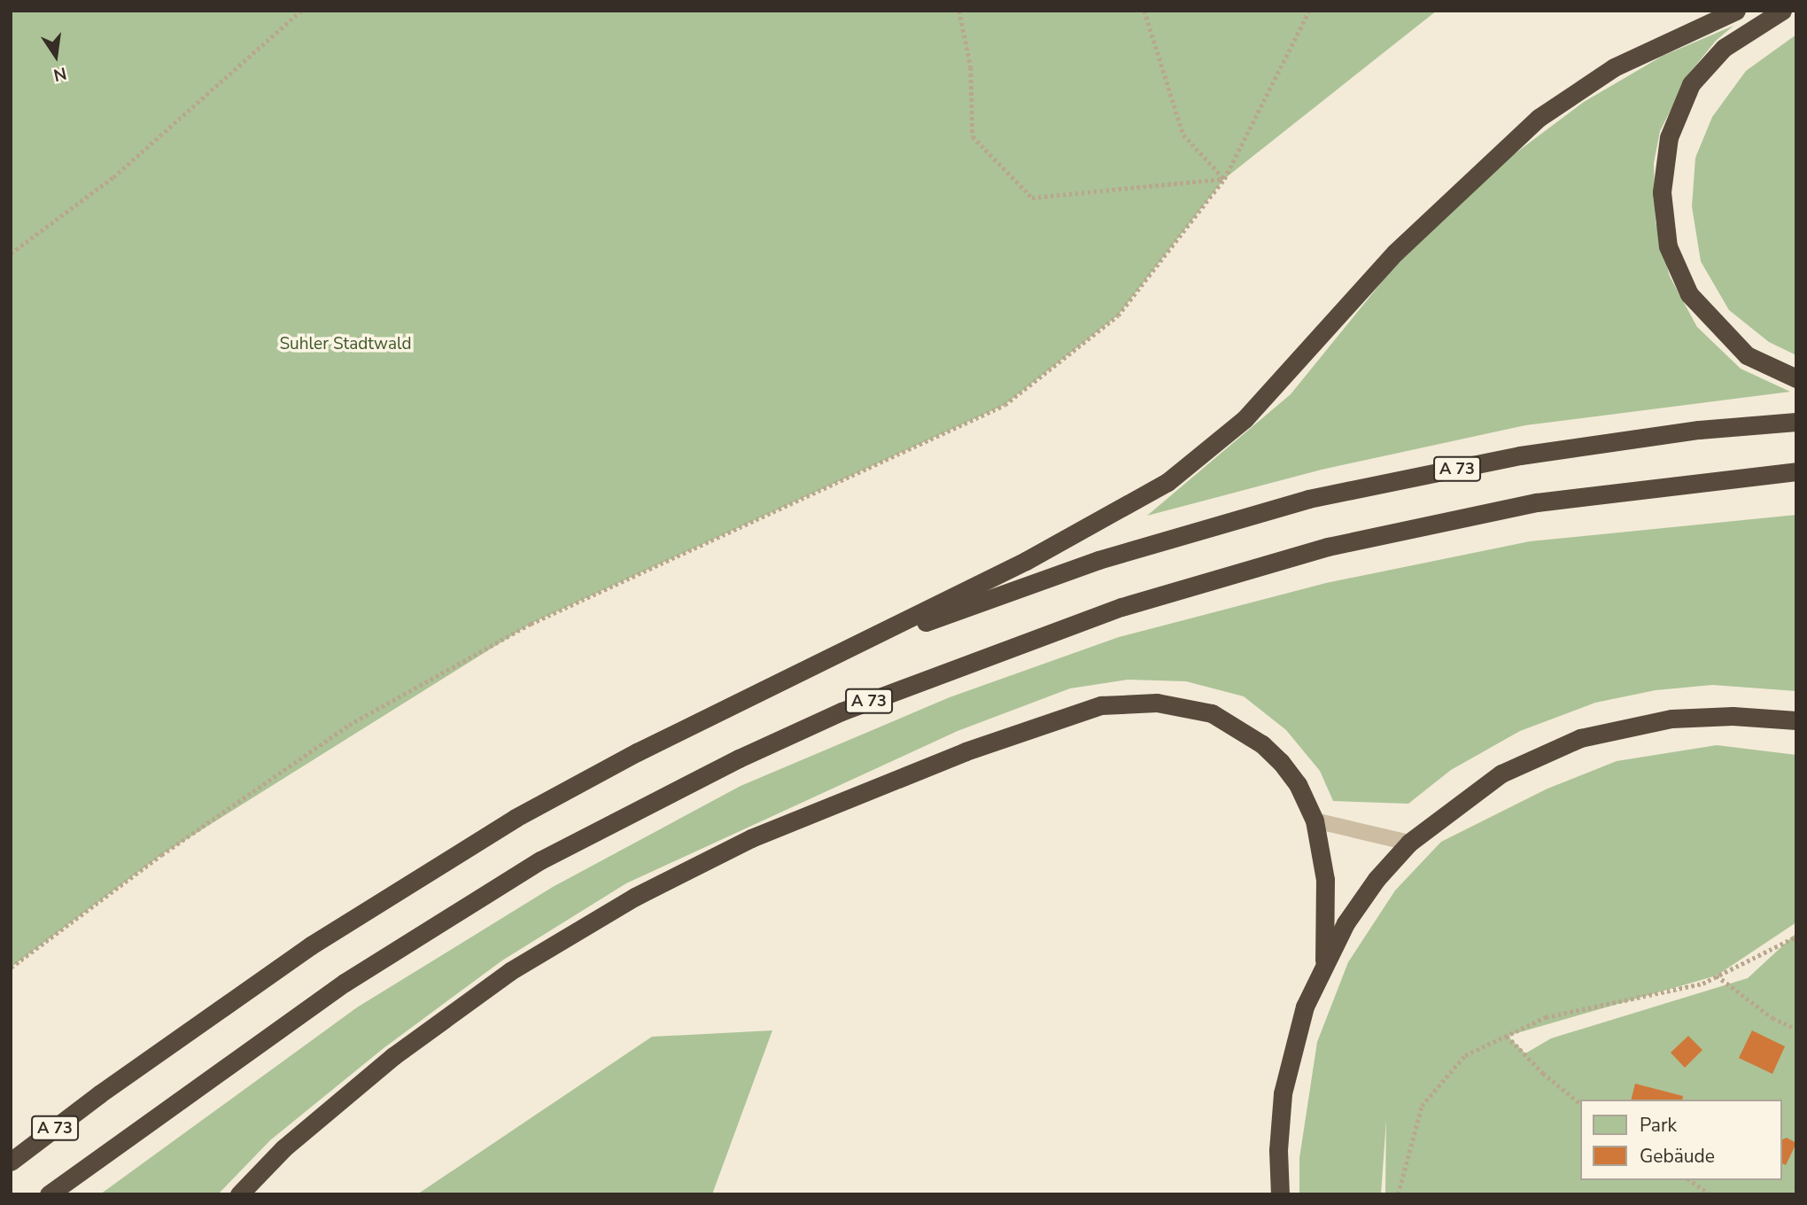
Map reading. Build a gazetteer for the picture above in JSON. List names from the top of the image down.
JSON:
{
  "streets": {
    "highway": ["A 73"]
  },
  "parks": ["Suhler Stadtwald"],
  "legend": ["Park", "Gebäude"],
  "north": "bottom"
}
